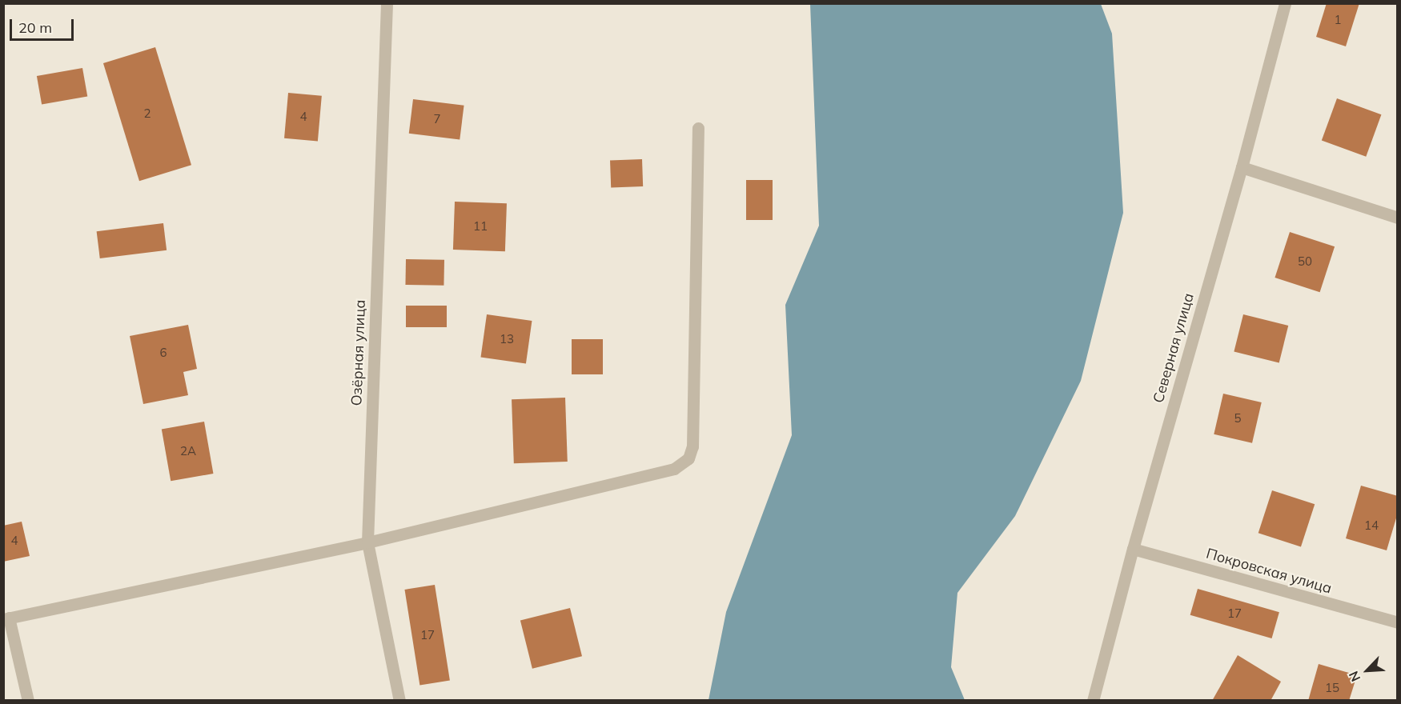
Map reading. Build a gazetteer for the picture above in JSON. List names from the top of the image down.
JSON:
{
  "streets": {
    "street": ["Северная улица", "Озёрная улица", "Покровская улица"]
  },
  "crossings": [
    ["Северная улица", "Покровская улица"]
  ],
  "house_numbers": [
    "1",
    "2",
    "4",
    "7",
    "11",
    "50",
    "13",
    "6",
    "5",
    "2А",
    "14",
    "4",
    "17",
    "17",
    "15"
  ],
  "scale_bar": "20 m",
  "north": "bottom left"
}
